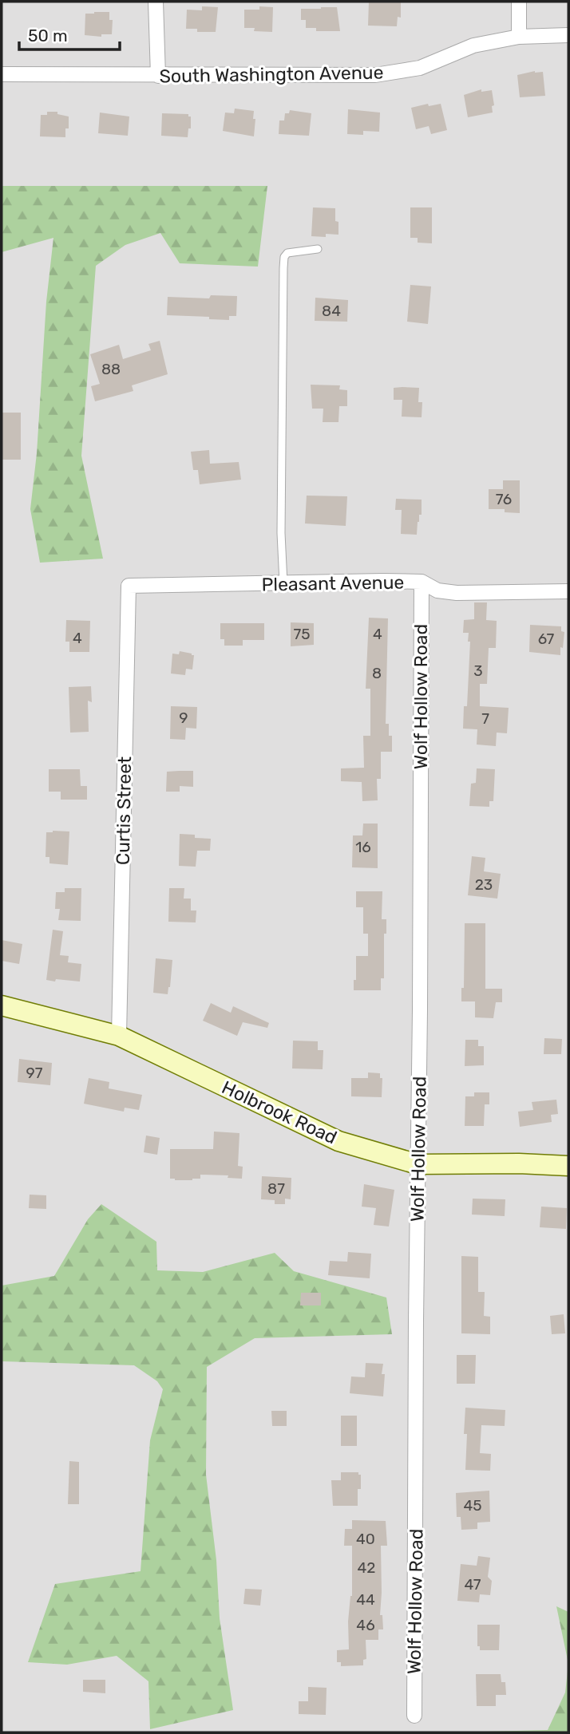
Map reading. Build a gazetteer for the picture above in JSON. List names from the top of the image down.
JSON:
{
  "streets": {
    "street": [
      "South Washington Avenue",
      "Pleasant Avenue",
      "Wolf Hollow Road",
      "Curtis Street",
      "Holbrook Road"
    ]
  },
  "crossings": [
    ["Pleasant Avenue", "Wolf Hollow Road"],
    ["Pleasant Avenue", "Curtis Street"],
    ["Wolf Hollow Road", "Holbrook Road"],
    ["Curtis Street", "Holbrook Road"]
  ],
  "house_numbers": [
    "84",
    "88",
    "76",
    "75",
    "4",
    "4",
    "67",
    "3",
    "8",
    "9",
    "7",
    "16",
    "23",
    "97",
    "87",
    "45",
    "40",
    "42",
    "47",
    "44",
    "46"
  ],
  "scale_bar": "50 m"
}
